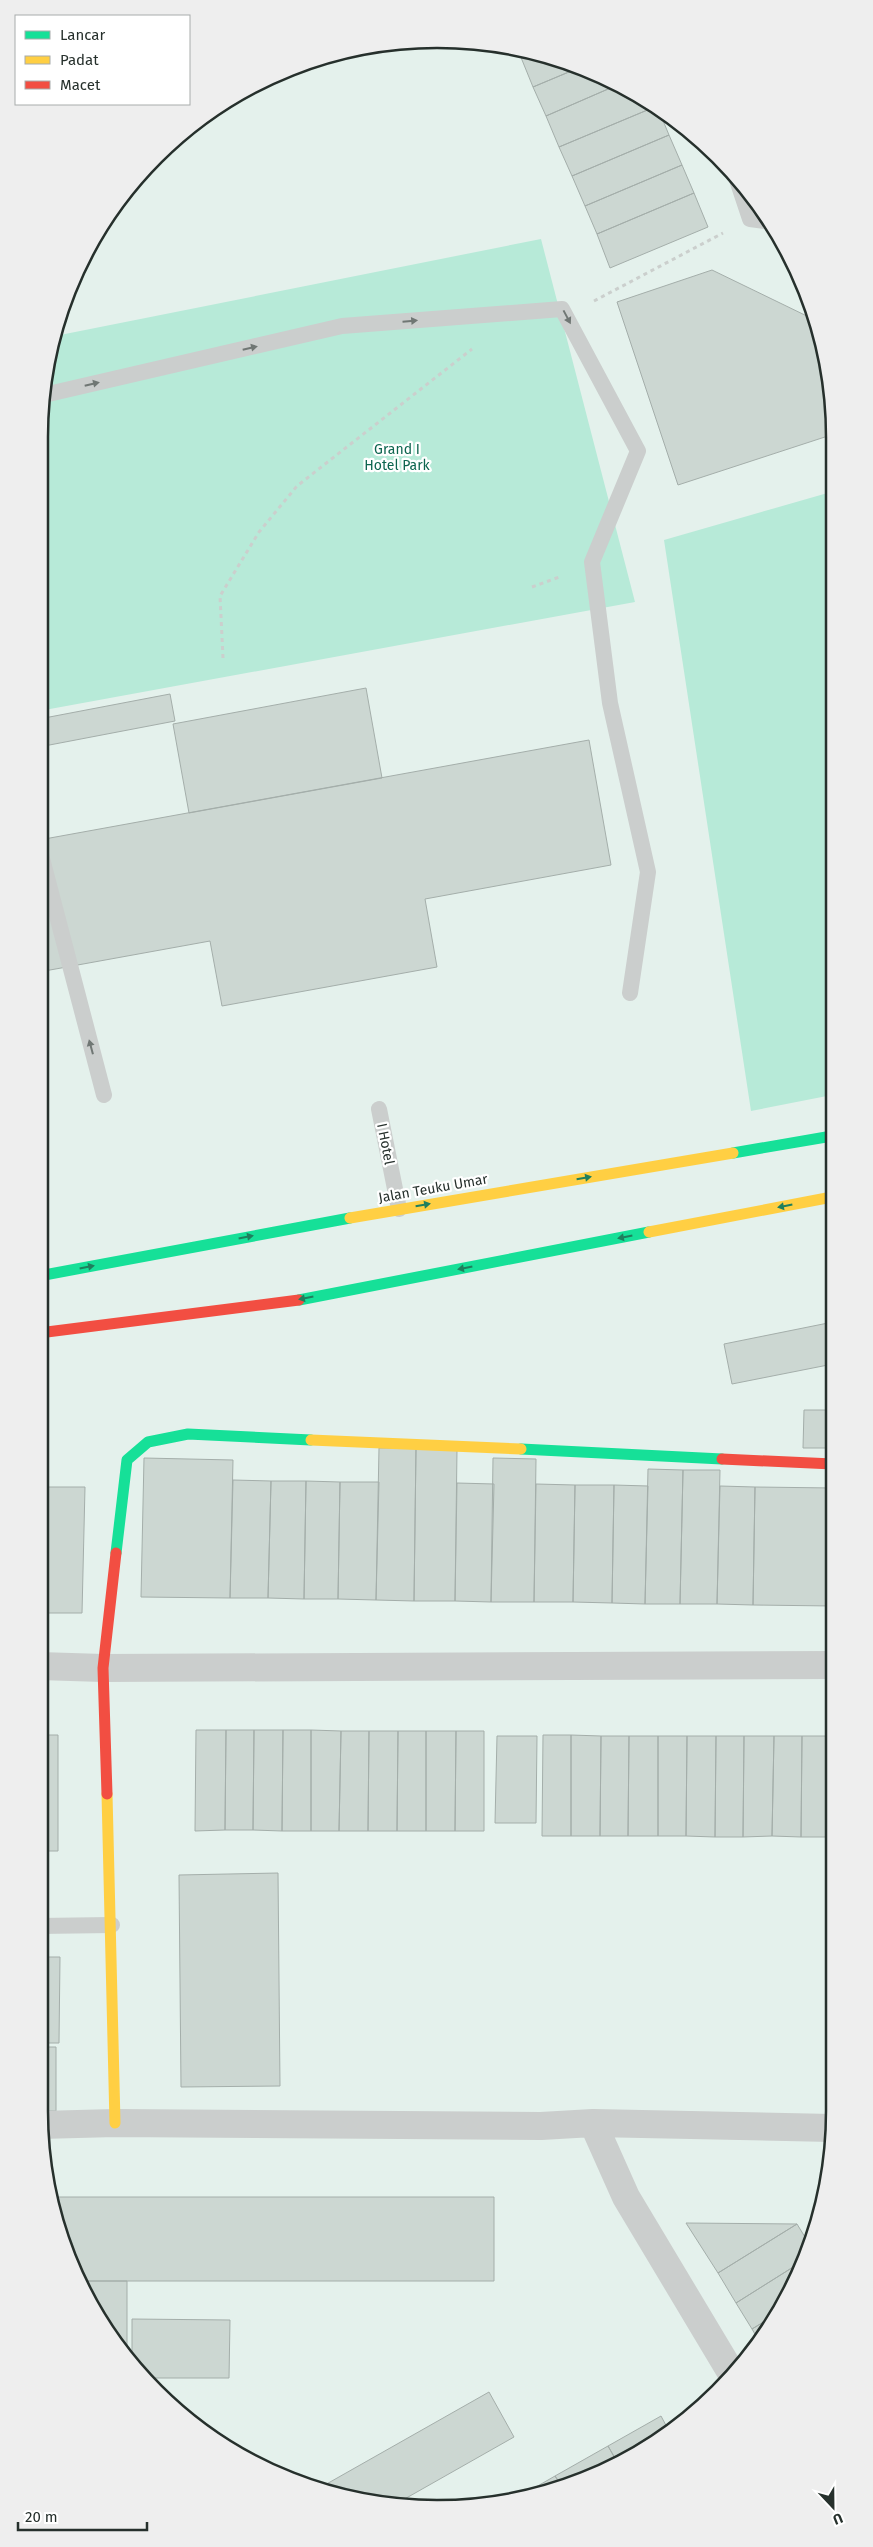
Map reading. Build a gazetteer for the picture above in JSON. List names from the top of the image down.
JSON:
{
  "streets": {
    "main road": ["Jalan Teuku Umar"],
    "lane": ["I Hotel"]
  },
  "crossings": [
    ["I Hotel", "Jalan Teuku Umar"]
  ],
  "parks": ["Grand I Hotel Park"],
  "legend": ["Lancar", "Padat", "Macet"],
  "scale_bar": "20 m",
  "north": "bottom"
}
